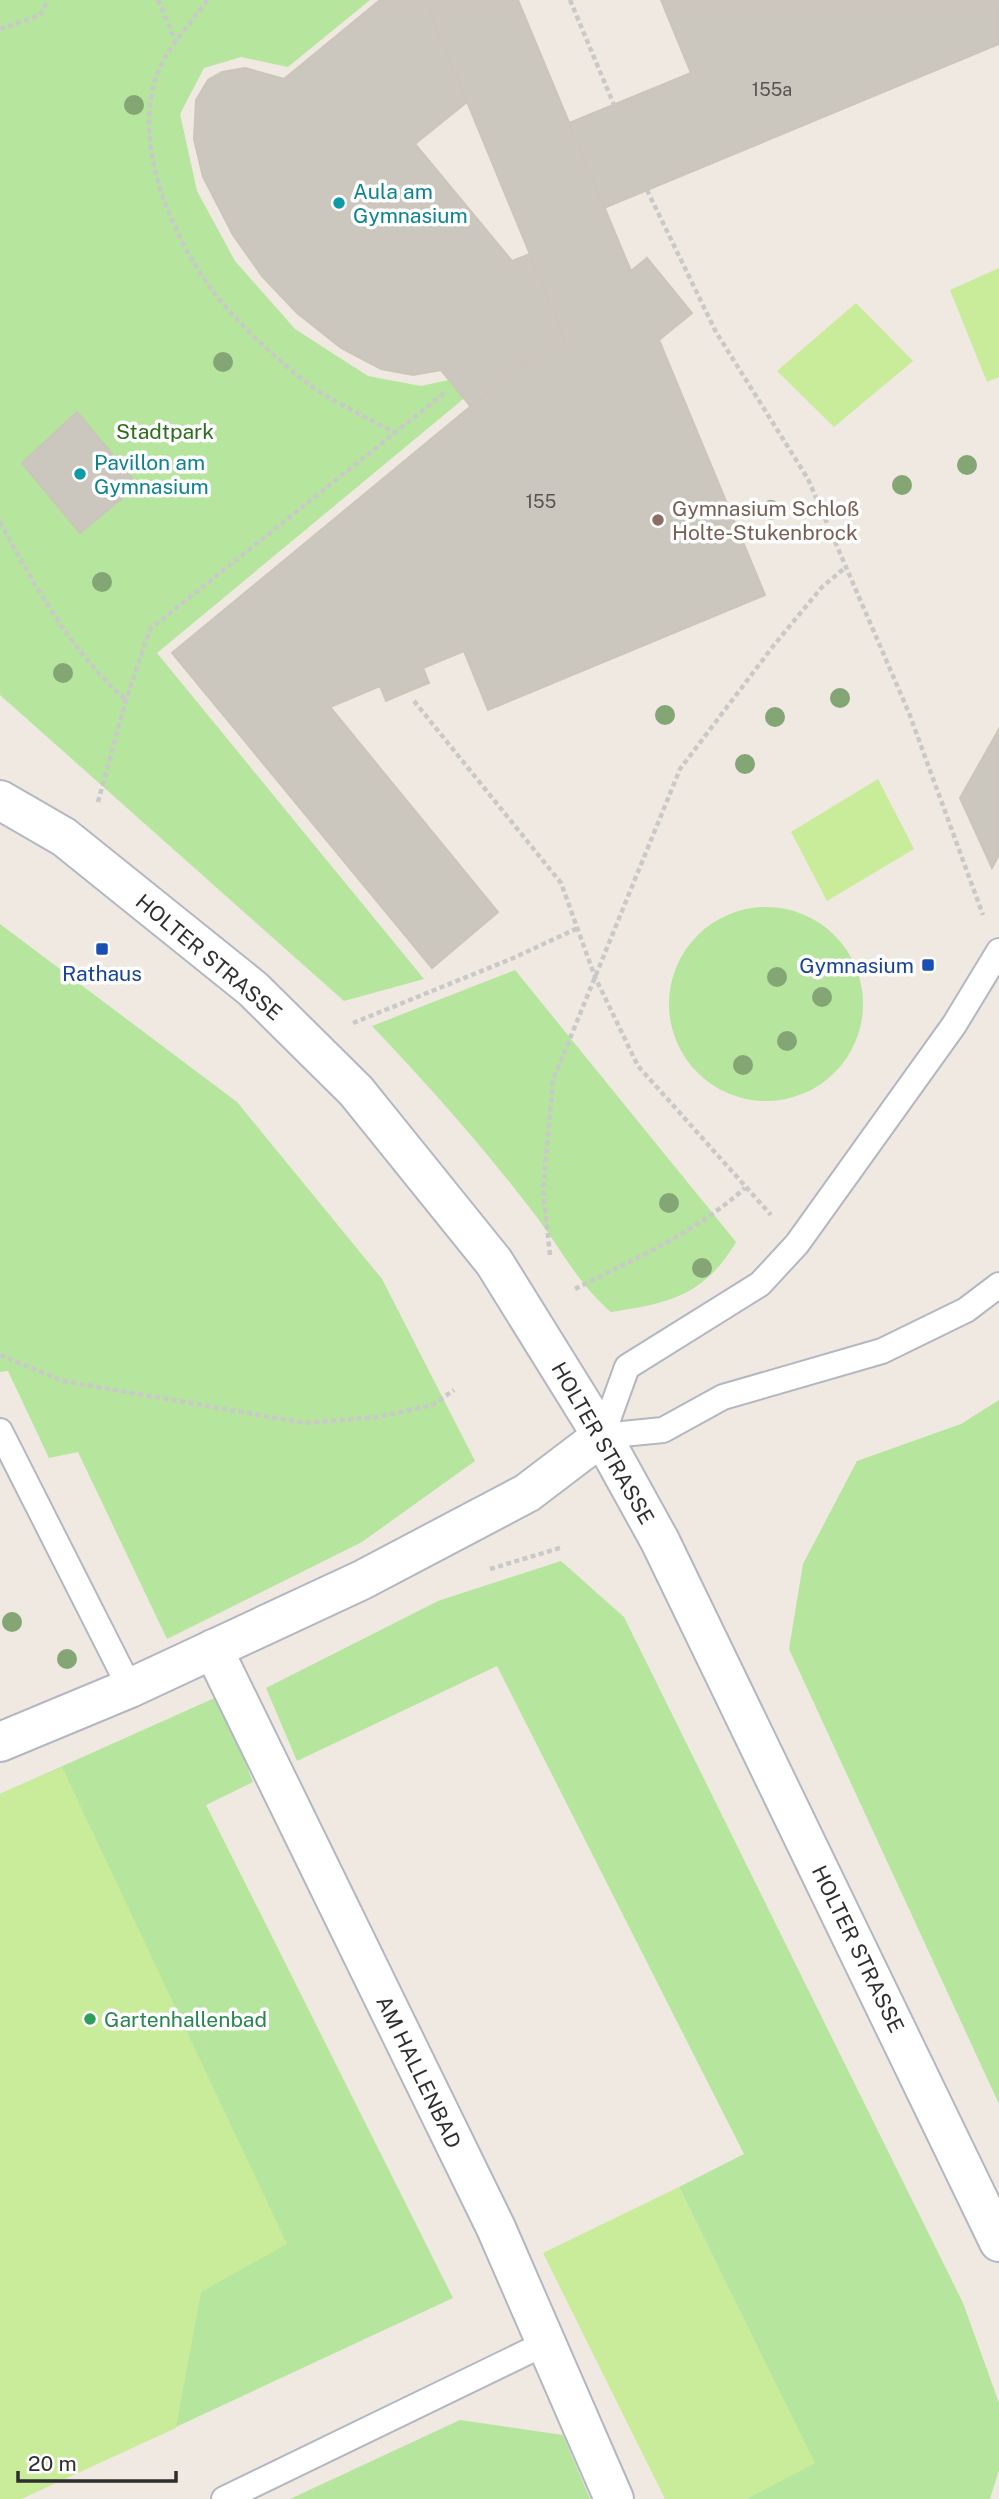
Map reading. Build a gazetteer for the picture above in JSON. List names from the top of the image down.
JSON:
{
  "streets": {
    "street": ["HOLTER STRASSE", "AM HALLENBAD"]
  },
  "parks": ["Stadtpark"],
  "places": {
    "other": [
      "Aula am Gymnasium",
      "Pavillon am Gymnasium",
      "Gymnasium Schloß Holte-Stukenbrock",
      "Gartenhallenbad"
    ],
    "transit": ["Rathaus", "Gymnasium"]
  },
  "house_numbers": ["155a", "155"],
  "scale_bar": "20 m"
}
